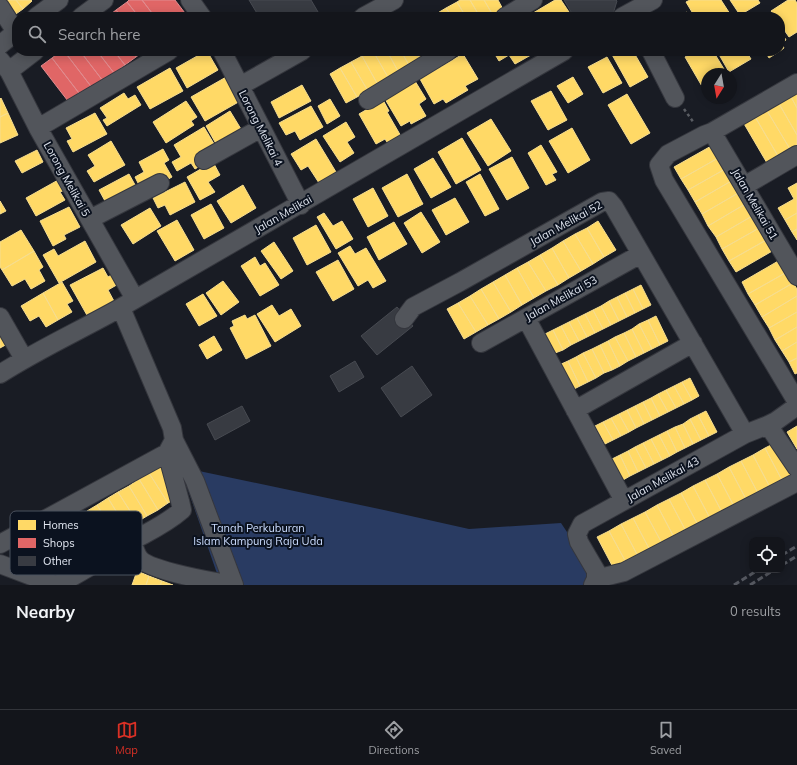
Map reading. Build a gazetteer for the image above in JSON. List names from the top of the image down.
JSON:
{
  "streets": {
    "street": [
      "Lorong Melikai 4",
      "Lorong Melikai 5",
      "Jalan Melikai 51",
      "Jalan Melikai",
      "Jalan Melikai 52",
      "Jalan Melikai 53",
      "Jalan Melikai 43"
    ]
  },
  "crossings": [
    ["Lorong Melikai 4", "Jalan Melikai"],
    ["Lorong Melikai 5", "Jalan Melikai"],
    ["Jalan Melikai 52", "Jalan Melikai 53"],
    ["Jalan Melikai 52", "Jalan Melikai 43"]
  ],
  "parks": ["Tanah Perkuburan Islam Kampung Raja Uda"],
  "legend": ["Homes", "Shops", "Other"],
  "north": "bottom",
  "page": {
    "search": "Search here",
    "heading": ["Nearby", "0 results"],
    "nav": ["Map", "Directions", "Saved"]
  }
}
